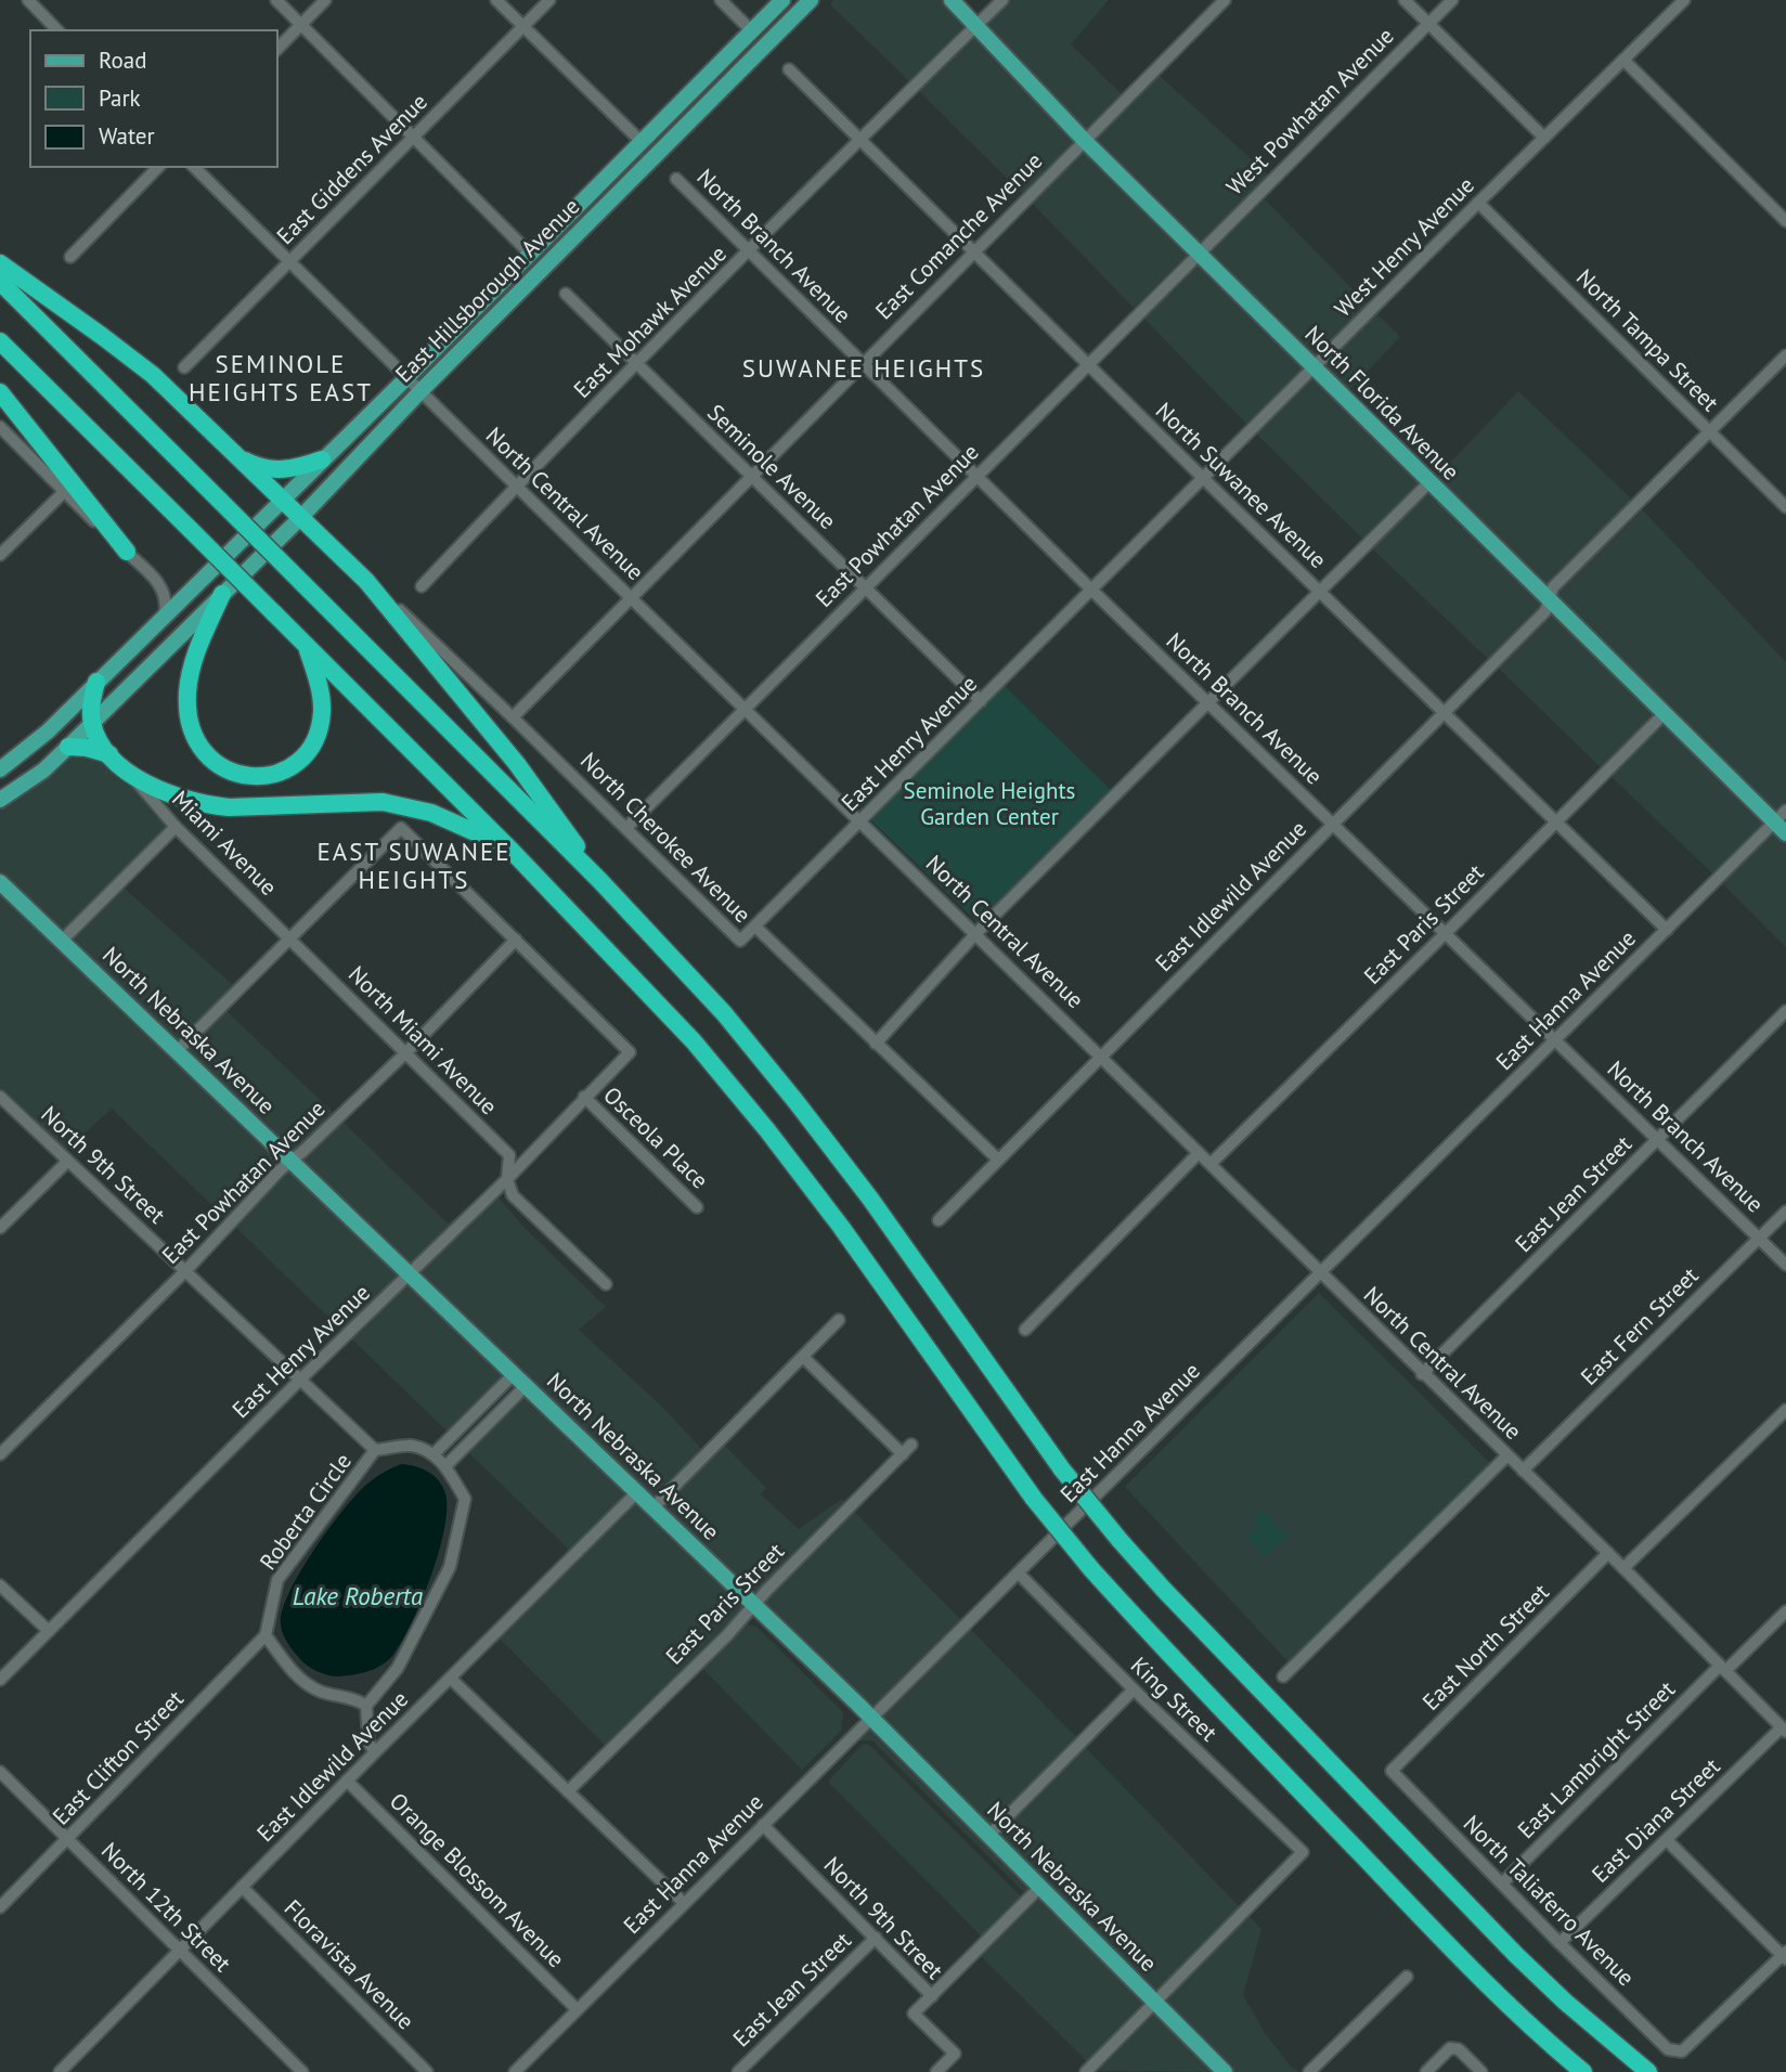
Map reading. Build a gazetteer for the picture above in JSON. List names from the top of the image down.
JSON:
{
  "streets": {
    "main road": ["East Hillsborough Avenue", "North Florida Avenue", "North Nebraska Avenue"],
    "street": [
      "West Powhatan Avenue",
      "East Giddens Avenue",
      "East Comanche Avenue",
      "North Branch Avenue",
      "West Henry Avenue",
      "East Mohawk Avenue",
      "North Tampa Street",
      "Seminole Avenue",
      "North Suwanee Avenue",
      "North Central Avenue",
      "East Powhatan Avenue",
      "East Henry Avenue",
      "North Cherokee Avenue",
      "Miami Avenue",
      "East Idlewild Avenue",
      "East Paris Street",
      "East Hanna Avenue",
      "North Miami Avenue",
      "Osceola Place",
      "North 9th Street",
      "East Jean Street",
      "East Fern Street",
      "Roberta Circle",
      "East North Street",
      "King Street",
      "East Clifton Street",
      "East Lambright Street",
      "East Diana Street",
      "Orange Blossom Avenue",
      "North Taliaferro Avenue",
      "North 12th Street",
      "Floravista Avenue"
    ]
  },
  "crossings": [
    ["West Powhatan Avenue", "North Florida Avenue"],
    ["West Powhatan Avenue", "East Powhatan Avenue"],
    ["East Giddens Avenue", "North Central Avenue"],
    ["East Comanche Avenue", "North Branch Avenue"],
    ["East Comanche Avenue", "North Florida Avenue"],
    ["East Comanche Avenue", "Seminole Avenue"],
    ["East Comanche Avenue", "North Suwanee Avenue"],
    ["East Comanche Avenue", "North Central Avenue"],
    ["East Comanche Avenue", "North Cherokee Avenue"],
    ["North Branch Avenue", "West Henry Avenue"],
    ["North Branch Avenue", "East Mohawk Avenue"],
    ["North Branch Avenue", "East Powhatan Avenue"],
    ["North Branch Avenue", "East Henry Avenue"],
    ["North Branch Avenue", "East Idlewild Avenue"],
    ["North Branch Avenue", "East Paris Street"],
    ["North Branch Avenue", "East Hanna Avenue"],
    ["North Branch Avenue", "East Jean Street"],
    ["North Branch Avenue", "East Fern Street"],
    ["West Henry Avenue", "North Tampa Street"],
    ["West Henry Avenue", "North Florida Avenue"],
    ["West Henry Avenue", "North Suwanee Avenue"],
    ["West Henry Avenue", "East Henry Avenue"],
    ["East Hillsborough Avenue", "North Central Avenue"],
    ["East Mohawk Avenue", "North Florida Avenue"],
    ["East Mohawk Avenue", "Seminole Avenue"],
    ["East Mohawk Avenue", "North Suwanee Avenue"],
    ["East Mohawk Avenue", "North Central Avenue"],
    ["North Tampa Street", "East Idlewild Avenue"],
    ["North Florida Avenue", "East Powhatan Avenue"],
    ["North Florida Avenue", "East Idlewild Avenue"],
    ["North Florida Avenue", "East Paris Street"],
    ["North Florida Avenue", "East Hanna Avenue"],
    ["Seminole Avenue", "East Powhatan Avenue"],
    ["Seminole Avenue", "East Henry Avenue"],
    ["North Suwanee Avenue", "East Powhatan Avenue"],
    ["North Suwanee Avenue", "East Idlewild Avenue"],
    ["North Suwanee Avenue", "East Paris Street"],
    ["North Suwanee Avenue", "East Hanna Avenue"],
    ["North Central Avenue", "East Powhatan Avenue"],
    ["North Central Avenue", "East Henry Avenue"],
    ["North Central Avenue", "East Idlewild Avenue"],
    ["North Central Avenue", "East Paris Street"],
    ["North Central Avenue", "East Hanna Avenue"],
    ["North Central Avenue", "East Jean Street"],
    ["North Central Avenue", "East Fern Street"],
    ["North Central Avenue", "East North Street"],
    ["North Central Avenue", "East Lambright Street"],
    ["North Central Avenue", "East Diana Street"],
    ["East Powhatan Avenue", "East Henry Avenue"],
    ["East Powhatan Avenue", "North Cherokee Avenue"],
    ["East Powhatan Avenue", "North Nebraska Avenue"],
    ["East Powhatan Avenue", "North Miami Avenue"],
    ["East Powhatan Avenue", "North 9th Street"],
    ["East Henry Avenue", "North Cherokee Avenue"],
    ["East Henry Avenue", "North Nebraska Avenue"],
    ["East Henry Avenue", "North Miami Avenue"],
    ["East Henry Avenue", "Osceola Place"],
    ["East Henry Avenue", "North 9th Street"],
    ["North Cherokee Avenue", "East Idlewild Avenue"],
    ["Miami Avenue", "North Miami Avenue"],
    ["East Idlewild Avenue", "North Nebraska Avenue"],
    ["East Idlewild Avenue", "Orange Blossom Avenue"],
    ["East Idlewild Avenue", "North 12th Street"],
    ["East Idlewild Avenue", "Floravista Avenue"],
    ["East Paris Street", "North Nebraska Avenue"],
    ["East Hanna Avenue", "North Nebraska Avenue"],
    ["East Hanna Avenue", "North 9th Street"],
    ["East Hanna Avenue", "King Street"],
    ["East Hanna Avenue", "Orange Blossom Avenue"],
    ["North Nebraska Avenue", "King Street"],
    ["North 9th Street", "East Jean Street"],
    ["North 9th Street", "Roberta Circle"],
    ["Roberta Circle", "East Clifton Street"],
    ["East North Street", "North Taliaferro Avenue"],
    ["East Clifton Street", "North 12th Street"],
    ["East Lambright Street", "North Taliaferro Avenue"],
    ["East Diana Street", "North Taliaferro Avenue"]
  ],
  "districts": ["SEMINOLE HEIGHTS EAST", "SUWANEE HEIGHTS", "EAST SUWANEE HEIGHTS"],
  "water": ["Lake Roberta"],
  "parks": ["Seminole Heights Garden Center"],
  "legend": ["Road", "Park", "Water"]
}
